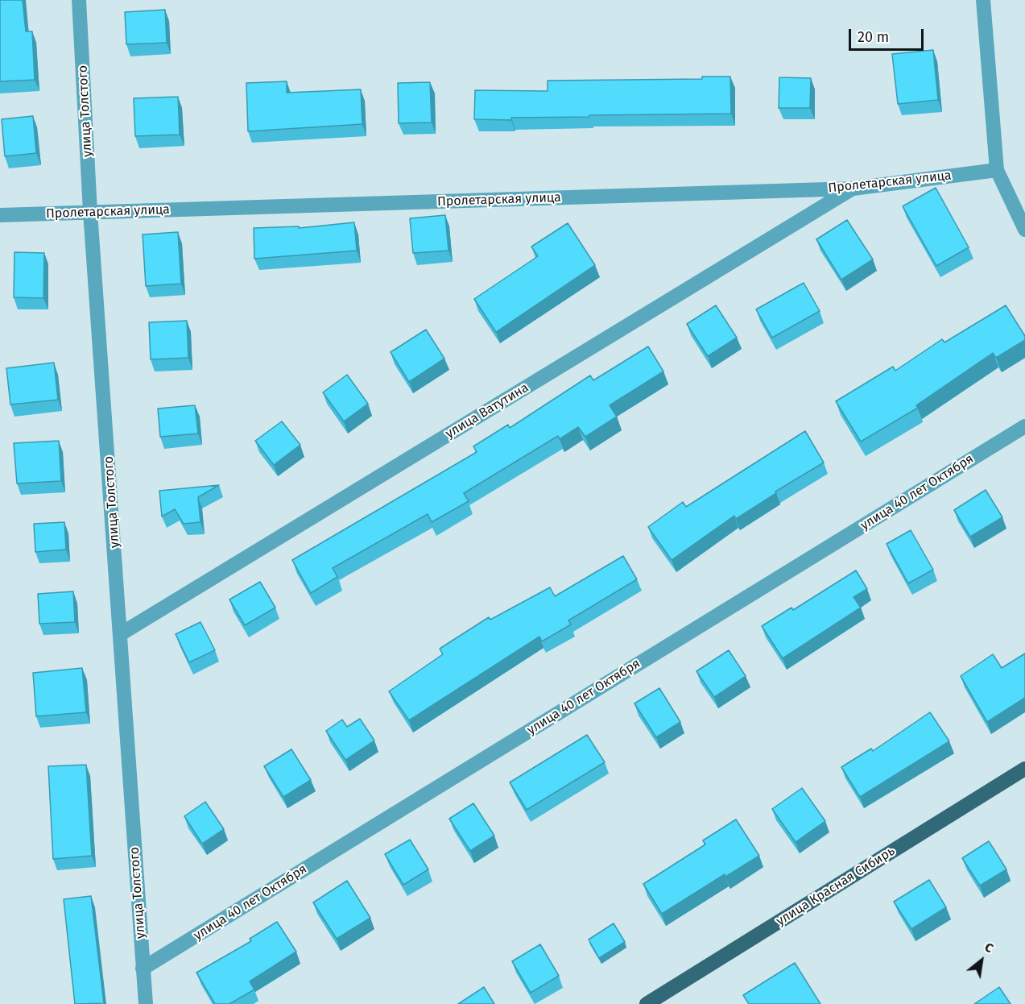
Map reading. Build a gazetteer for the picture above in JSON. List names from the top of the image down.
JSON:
{
  "streets": {
    "main road": ["улица Красная Сибирь"],
    "street": [
      "улица Толстого",
      "Пролетарская улица",
      "улица Ватутина",
      "улица 40 лет Октября"
    ]
  },
  "crossings": [
    ["улица Толстого", "Пролетарская улица"],
    ["улица Толстого", "улица Ватутина"],
    ["улица Толстого", "улица 40 лет Октября"],
    ["Пролетарская улица", "улица Ватутина"]
  ],
  "scale_bar": "20 m",
  "north": "top right"
}
